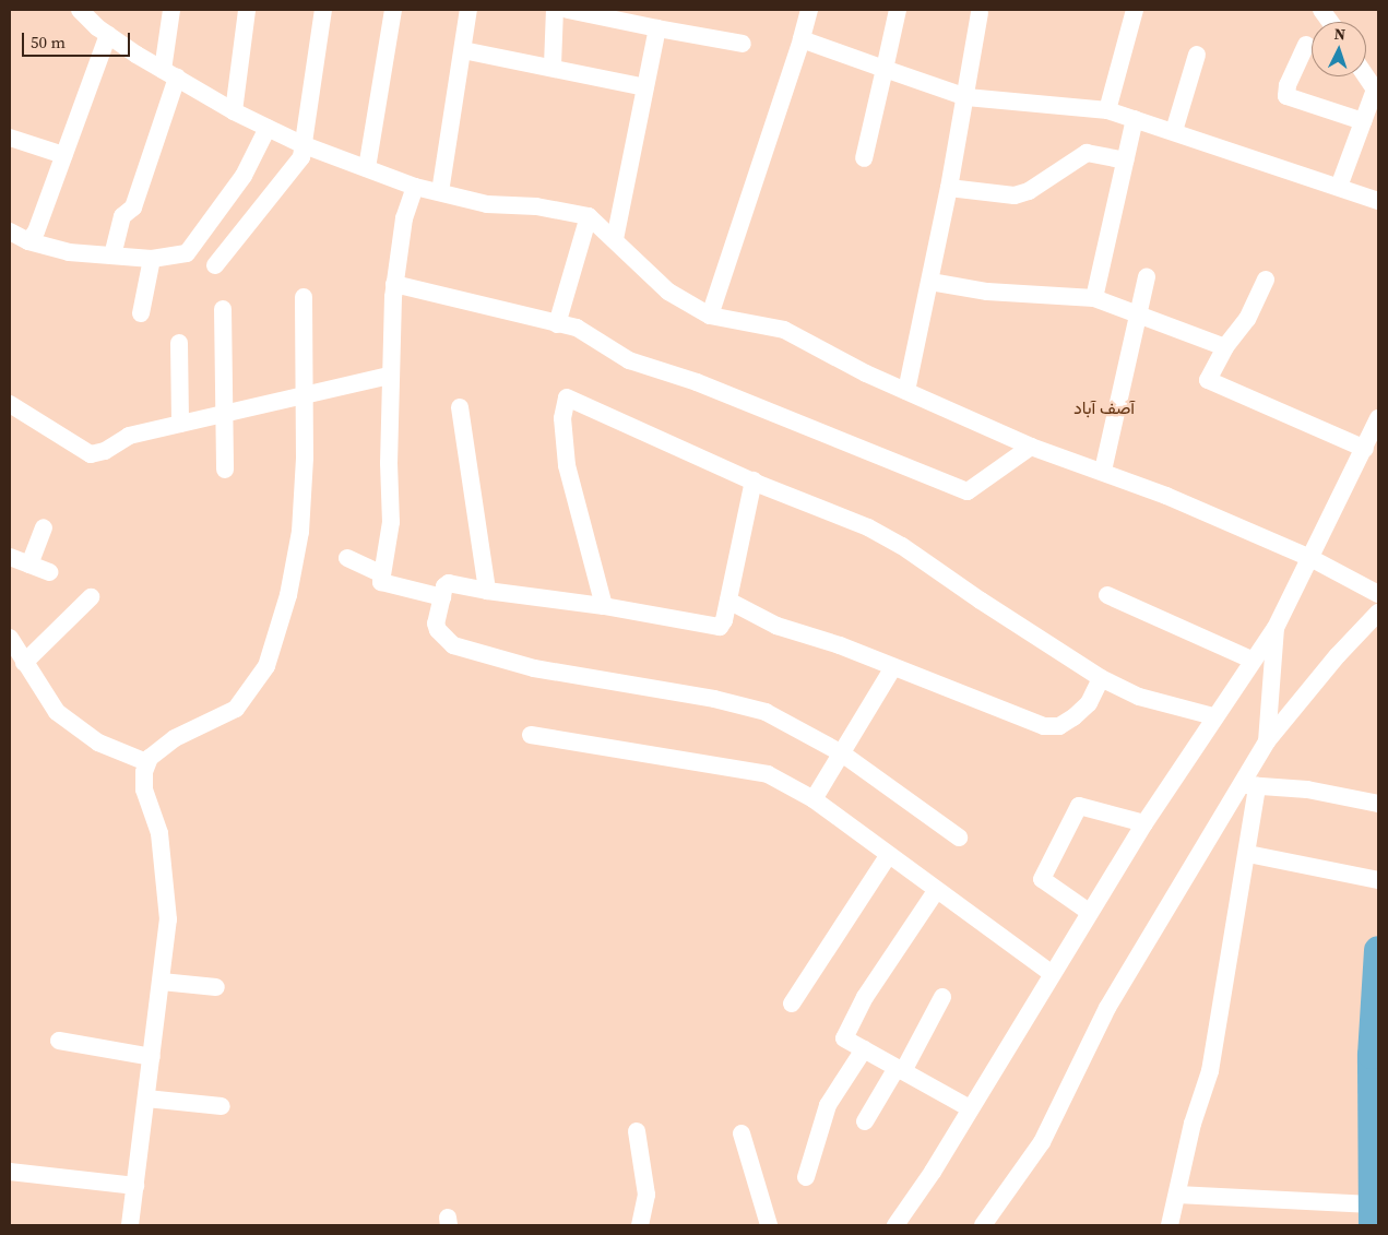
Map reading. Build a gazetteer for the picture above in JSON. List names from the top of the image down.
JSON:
{
  "districts": ["آصف آباد"],
  "scale_bar": "50 m",
  "north": "top"
}
